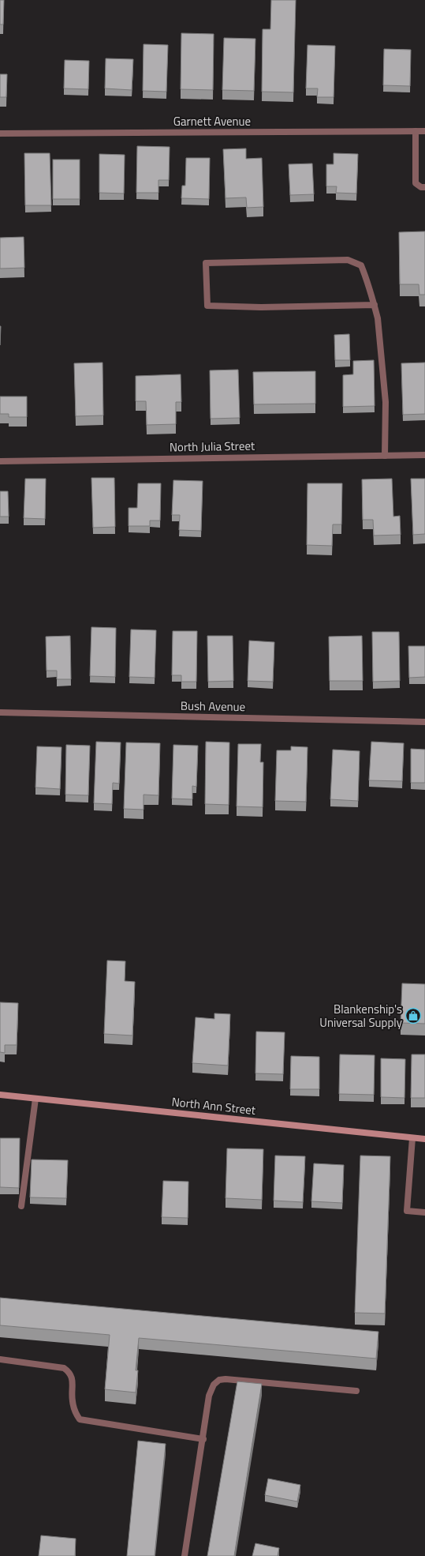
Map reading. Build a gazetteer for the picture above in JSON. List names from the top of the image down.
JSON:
{
  "streets": {
    "street": [
      "Garnett Avenue",
      "North Julia Street",
      "Bush Avenue",
      "North Ann Street"
    ]
  },
  "places": {
    "shop": ["Blankenship's Universal Supply"]
  }
}
